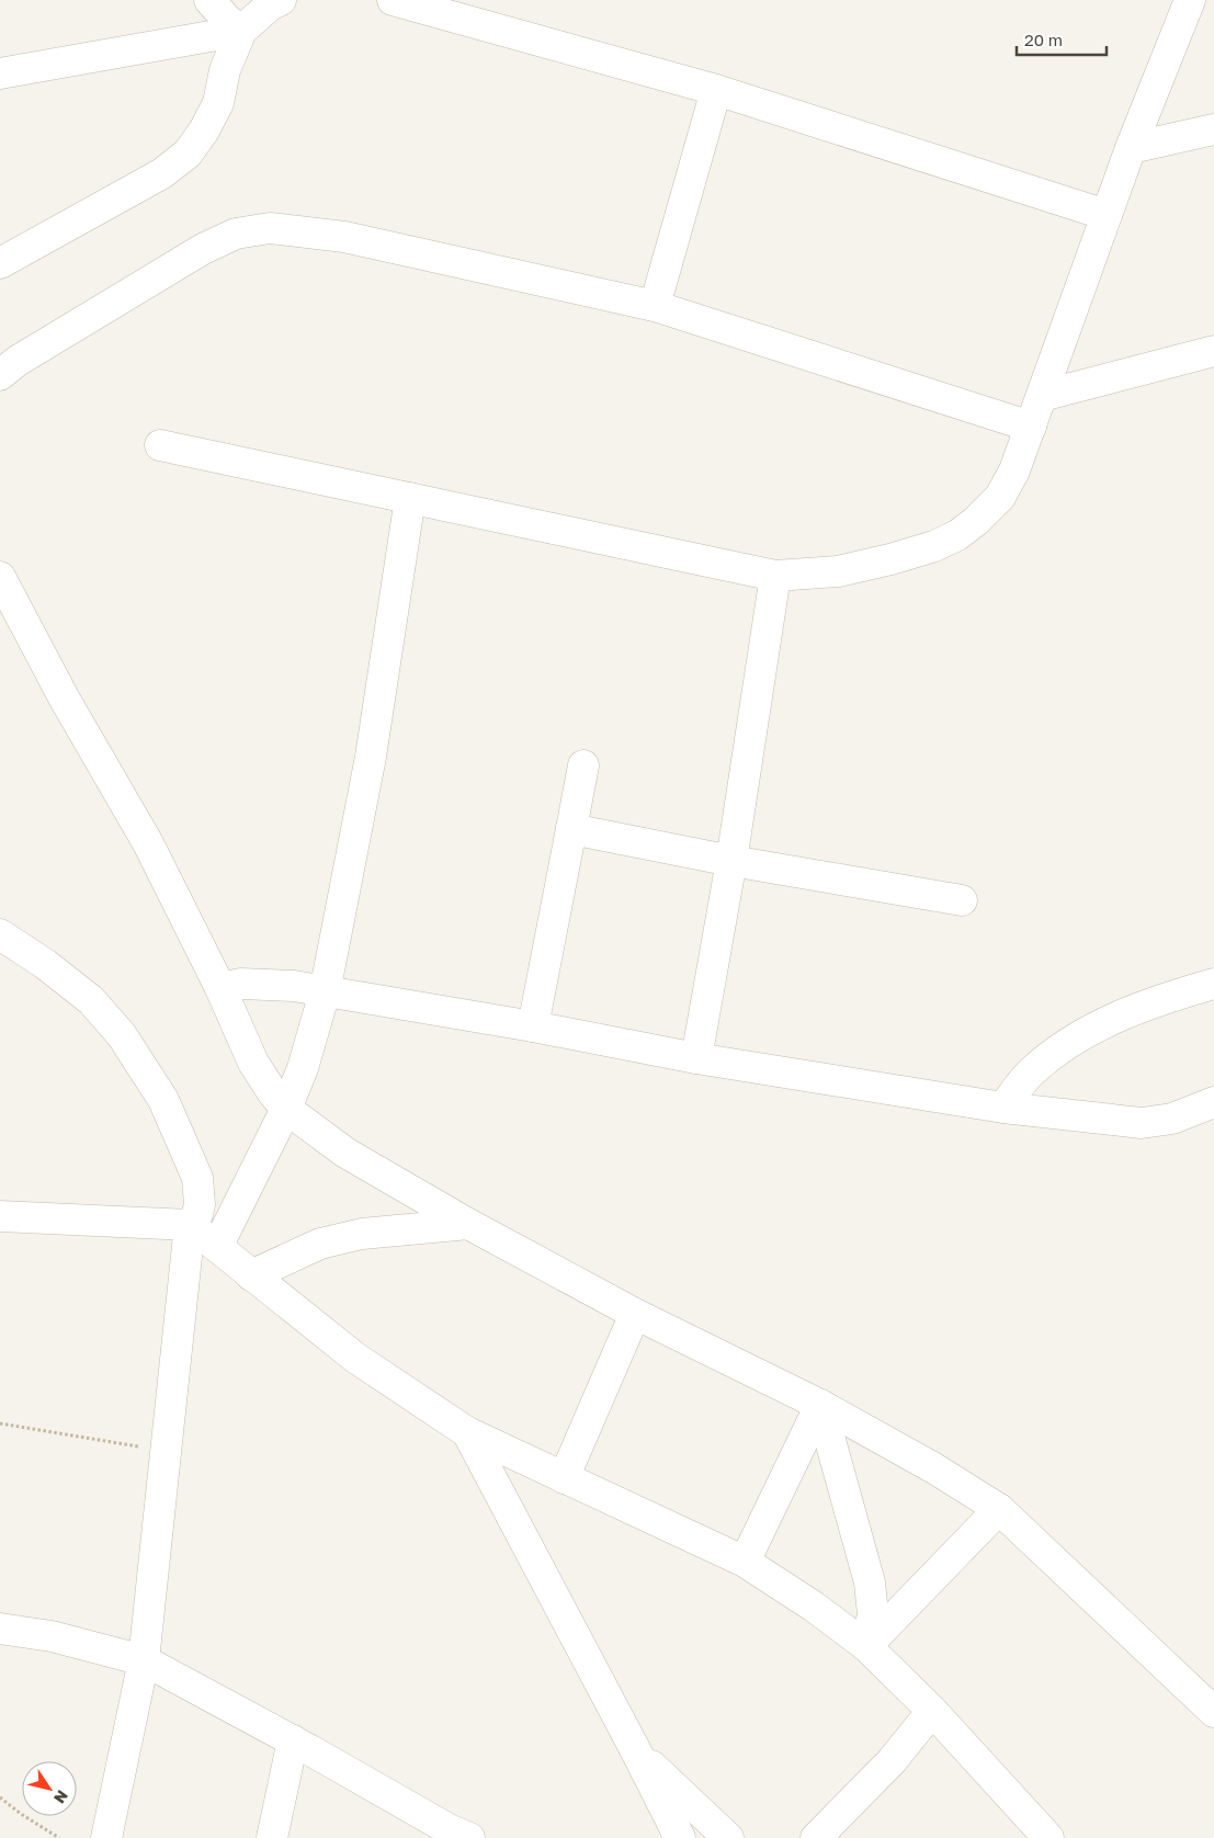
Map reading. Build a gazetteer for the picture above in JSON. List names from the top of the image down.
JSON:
{
  "scale_bar": "20 m",
  "north": "bottom right"
}
